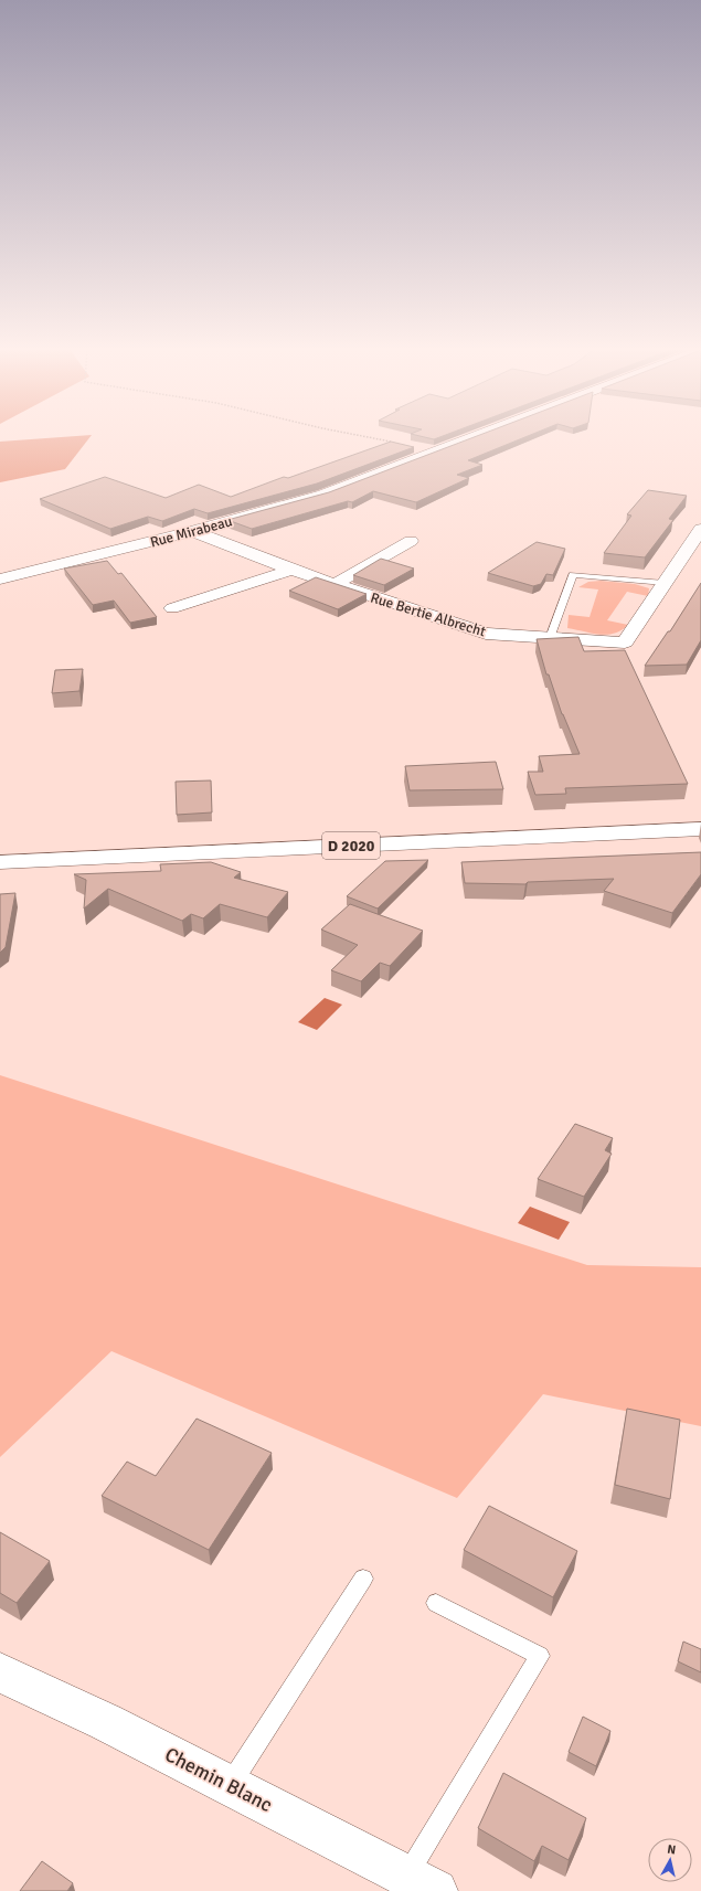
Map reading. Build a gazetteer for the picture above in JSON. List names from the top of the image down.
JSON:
{
  "streets": {
    "street": [
      "Rue Mirabeau",
      "Rue Bertie Albrecht",
      "D 2020",
      "Chemin Blanc"
    ]
  },
  "crossings": [
    ["Rue Mirabeau", "Rue Bertie Albrecht"]
  ],
  "north": "top"
}
